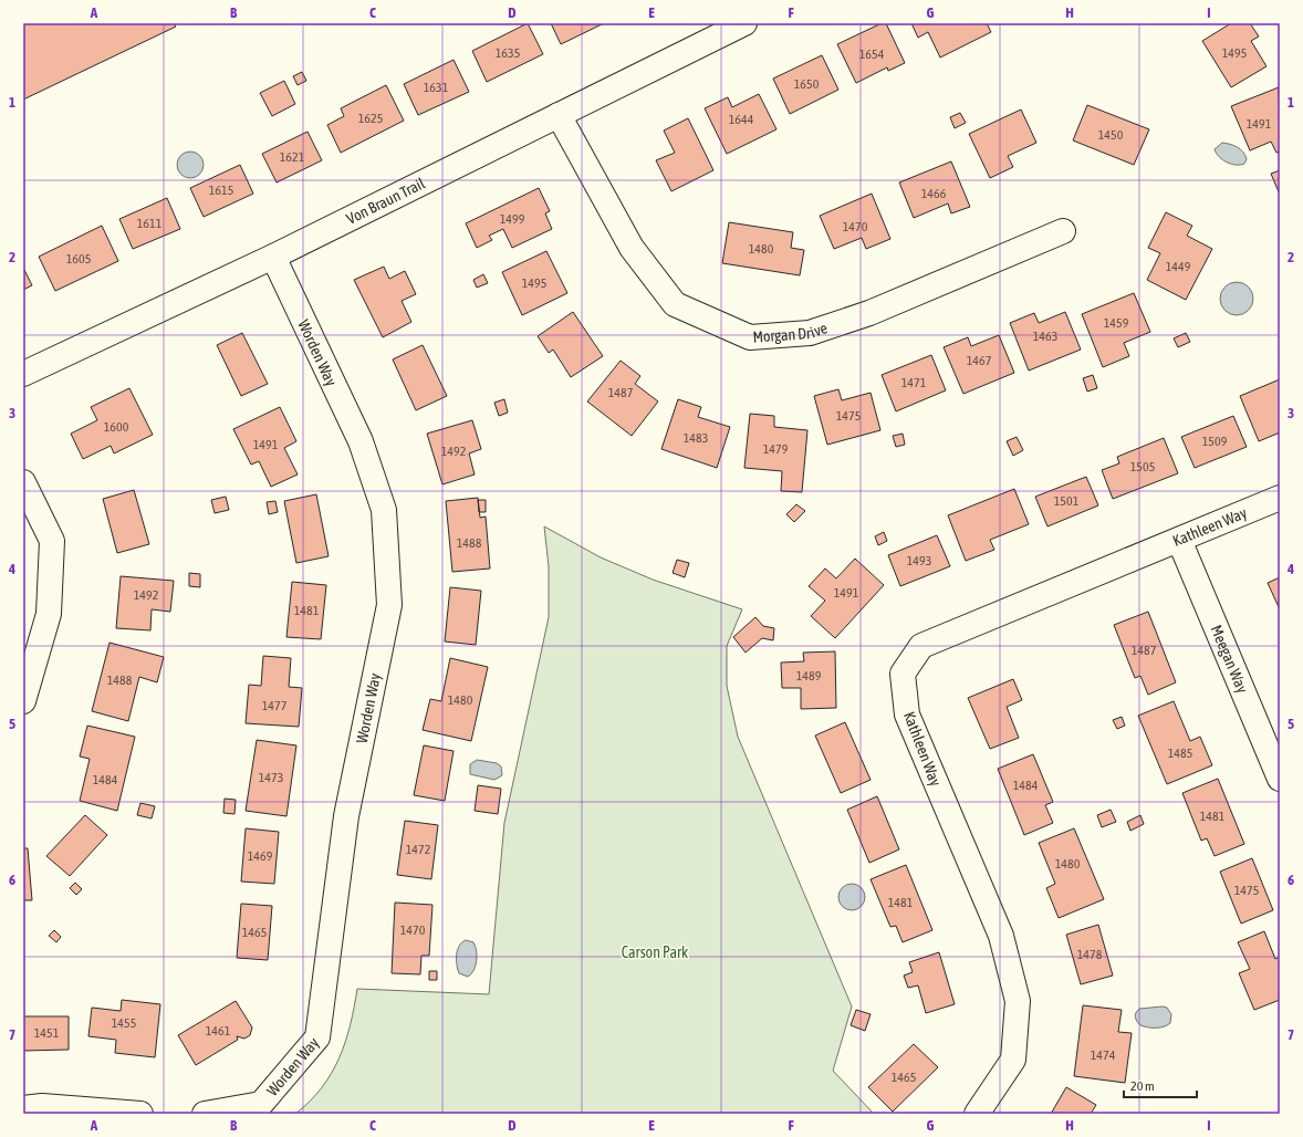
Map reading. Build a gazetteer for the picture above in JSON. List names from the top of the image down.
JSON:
{
  "streets": {
    "street": [
      "Von Braun Trail",
      "Morgan Drive",
      "Worden Way",
      "Kathleen Way",
      "Meegan Way"
    ]
  },
  "crossings": [
    ["Von Braun Trail", "Morgan Drive"],
    ["Von Braun Trail", "Worden Way"],
    ["Kathleen Way", "Meegan Way"]
  ],
  "parks": ["Carson Park"],
  "house_numbers": [
    "1635",
    "1495",
    "1654",
    "1650",
    "1631",
    "1625",
    "1644",
    "1491",
    "1450",
    "1621",
    "1615",
    "1466",
    "1499",
    "1611",
    "1470",
    "1480",
    "1605",
    "1449",
    "1495",
    "1459",
    "1463",
    "1467",
    "1471",
    "1487",
    "1475",
    "1600",
    "1483",
    "1509",
    "1491",
    "1479",
    "1492",
    "1505",
    "1501",
    "1488",
    "1493",
    "1491",
    "1492",
    "1481",
    "1487",
    "1489",
    "1488",
    "1480",
    "1477",
    "1485",
    "1473",
    "1484",
    "1484",
    "1481",
    "1472",
    "1469",
    "1480",
    "1475",
    "1481",
    "1470",
    "1465",
    "1478",
    "1455",
    "1461",
    "1451",
    "1474",
    "1465"
  ],
  "scale_bar": "20 m",
  "grid": {
    "columns": [
      "A",
      "B",
      "C",
      "D",
      "E",
      "F",
      "G",
      "H",
      "I"
    ],
    "rows": [
      "1",
      "2",
      "3",
      "4",
      "5",
      "6",
      "7"
    ]
  }
}
